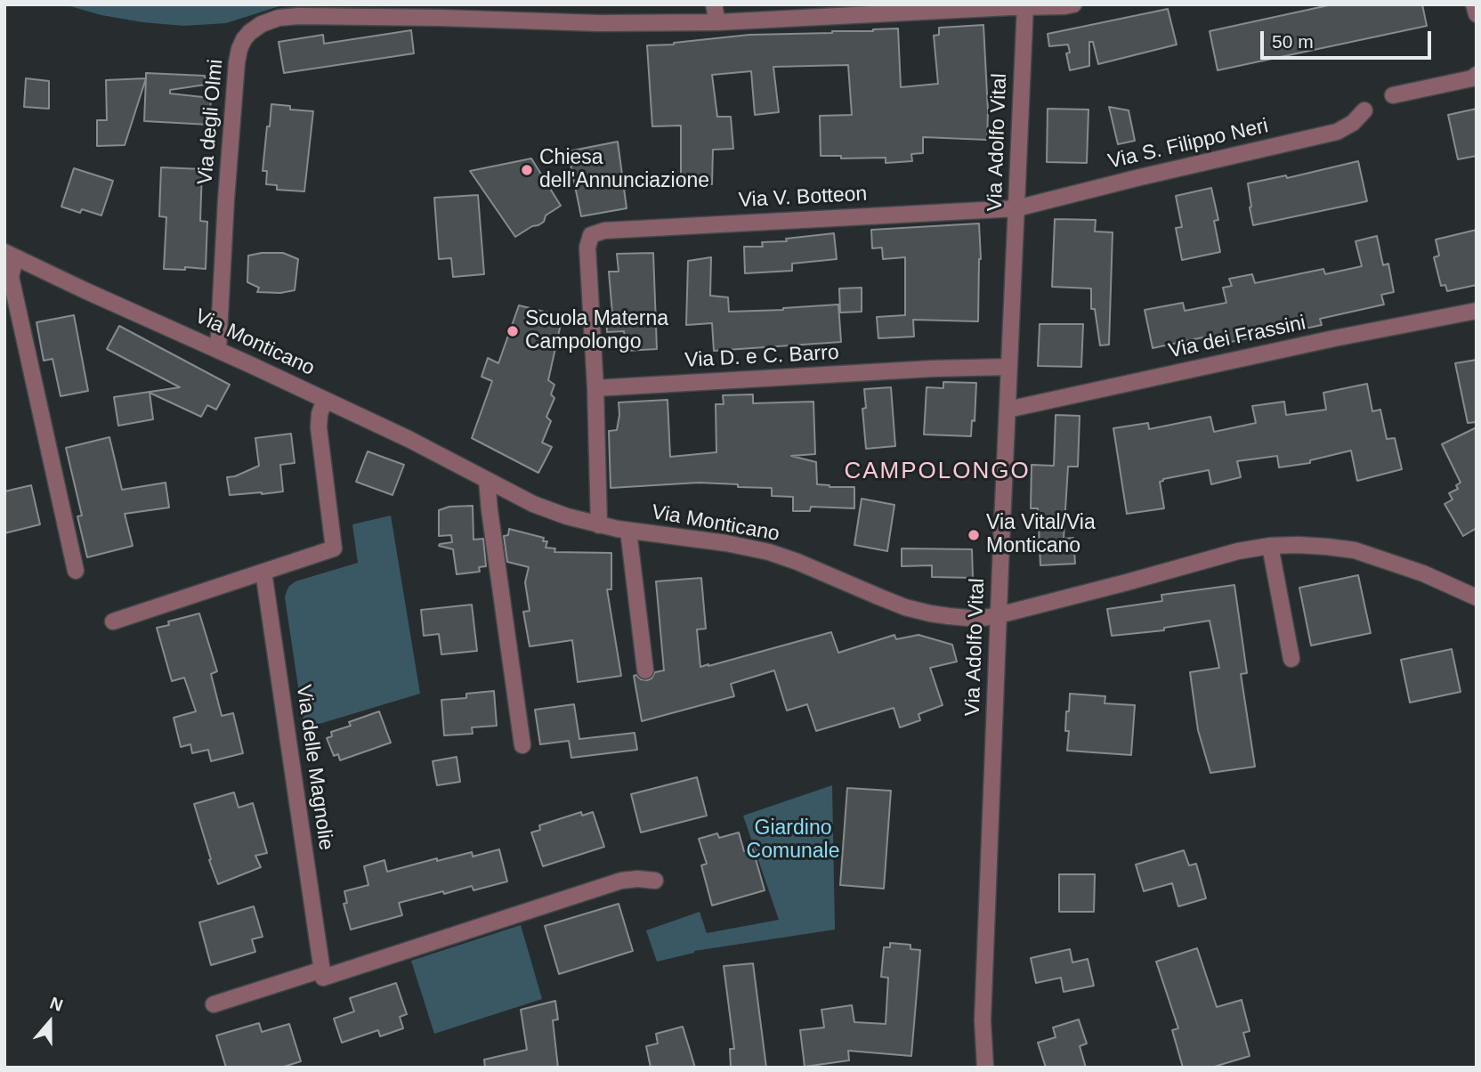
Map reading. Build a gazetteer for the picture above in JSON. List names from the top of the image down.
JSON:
{
  "streets": {
    "street": [
      "Via degli Olmi",
      "Via Adolfo Vital",
      "Via S. Filippo Neri",
      "Via V. Botteon",
      "Via dei Frassini",
      "Via Monticano",
      "Via D. e C. Barro",
      "Via delle Magnolie"
    ]
  },
  "crossings": [
    ["Via degli Olmi", "Via Adolfo Vital"],
    ["Via degli Olmi", "Via Monticano"],
    ["Via Adolfo Vital", "Via S. Filippo Neri"],
    ["Via Adolfo Vital", "Via V. Botteon"],
    ["Via Adolfo Vital", "Via dei Frassini"],
    ["Via Adolfo Vital", "Via Monticano"],
    ["Via Adolfo Vital", "Via D. e C. Barro"],
    ["Via S. Filippo Neri", "Via V. Botteon"],
    ["Via V. Botteon", "Via D. e C. Barro"]
  ],
  "districts": ["CAMPOLONGO"],
  "parks": ["Giardino Comunale"],
  "places": ["Chiesa dell'Annunciazione", "Scuola Materna Campolongo", "Via Vital/Via Monticano"],
  "scale_bar": "50 m",
  "north": "top"
}
